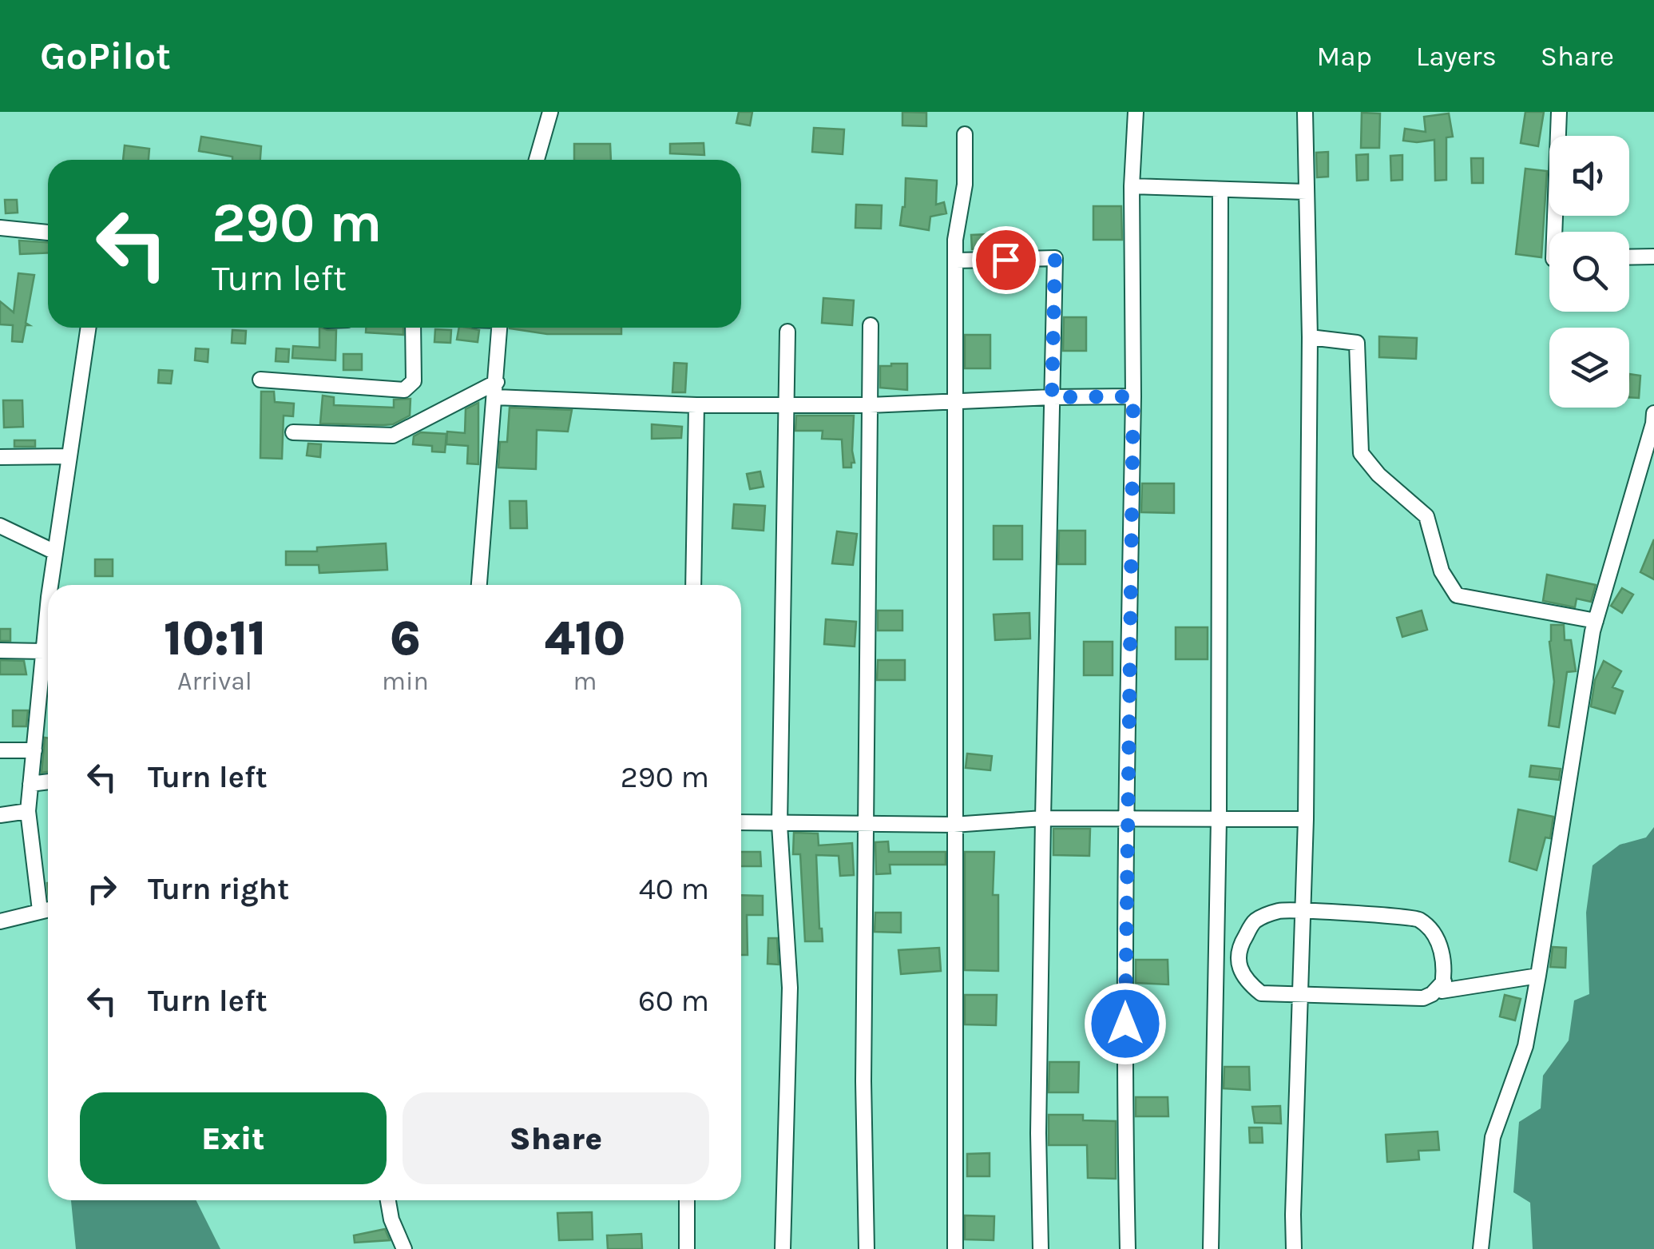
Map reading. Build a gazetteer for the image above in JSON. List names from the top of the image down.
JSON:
{
  "page": {
    "header": "GoPilot",
    "nav": ["Map", "Layers", "Share"],
    "turn": ["290 m", "Turn left"],
    "eta": [
      "10:11",
      "Arrival",
      "6",
      "min",
      "410",
      "m"
    ],
    "list": [
      {
        "name": "Turn left",
        "value": "290 m"
      },
      {
        "name": "Turn right",
        "value": "40 m"
      },
      {
        "name": "Turn left",
        "value": "60 m"
      }
    ],
    "buttons": ["Exit", "Share"]
  }
}
